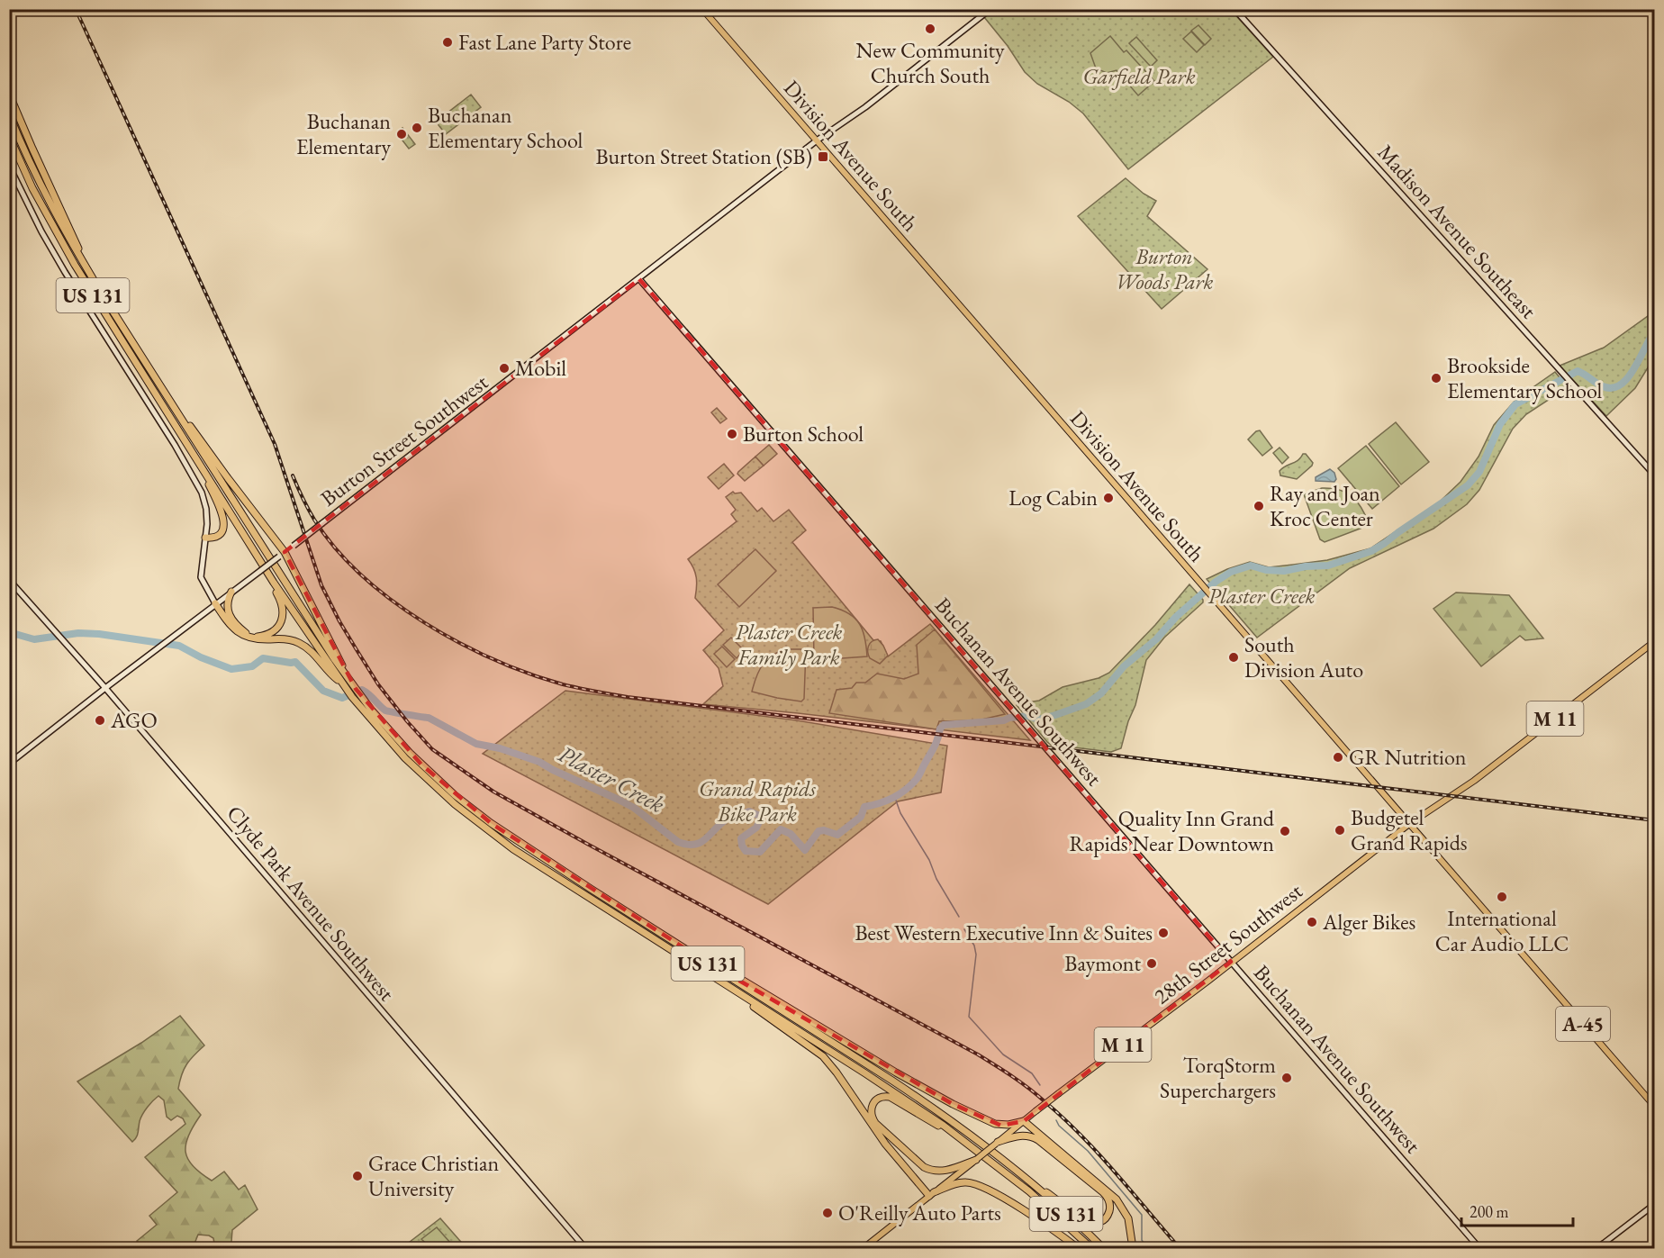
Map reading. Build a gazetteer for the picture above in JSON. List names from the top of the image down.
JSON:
{
  "streets": {
    "highway": ["US 131"],
    "main road": [
      "Division Avenue South",
      "M 11",
      "28th Street Southwest",
      "A-45"
    ],
    "street": [
      "Madison Avenue Southeast",
      "Burton Street Southwest",
      "Buchanan Avenue Southwest",
      "Clyde Park Avenue Southwest"
    ]
  },
  "crossings": [
    ["Division Avenue South", "Burton Street Southwest"],
    ["Division Avenue South", "M 11"],
    ["Division Avenue South", "28th Street Southwest"],
    ["Burton Street Southwest", "Buchanan Avenue Southwest"],
    ["Burton Street Southwest", "Clyde Park Avenue Southwest"],
    ["Buchanan Avenue Southwest", "28th Street Southwest"],
    ["M 11", "28th Street Southwest"]
  ],
  "water": ["Plaster Creek"],
  "parks": [
    "Garfield Park",
    "Burton Woods Park",
    "Plaster Creek",
    "Plaster Creek Family Park",
    "Grand Rapids Bike Park"
  ],
  "places": {
    "other": [
      "New Community Church South",
      "Fast Lane Party Store",
      "Buchanan Elementary School",
      "Buchanan Elementary",
      "Mobil",
      "Brookside Elementary School",
      "Burton School",
      "Log Cabin",
      "Ray and Joan Kroc Center",
      "South Division Auto",
      "AGO",
      "GR Nutrition",
      "Budgetel Grand Rapids",
      "Quality Inn Grand Rapids Near Downtown",
      "International Car Audio LLC",
      "Alger Bikes",
      "Best Western Executive Inn & Suites",
      "Baymont",
      "TorqStorm Superchargers",
      "Grace Christian University",
      "O'Reilly Auto Parts"
    ],
    "transit": ["Burton Street Station (SB)"]
  },
  "scale_bar": "200 m"
}
